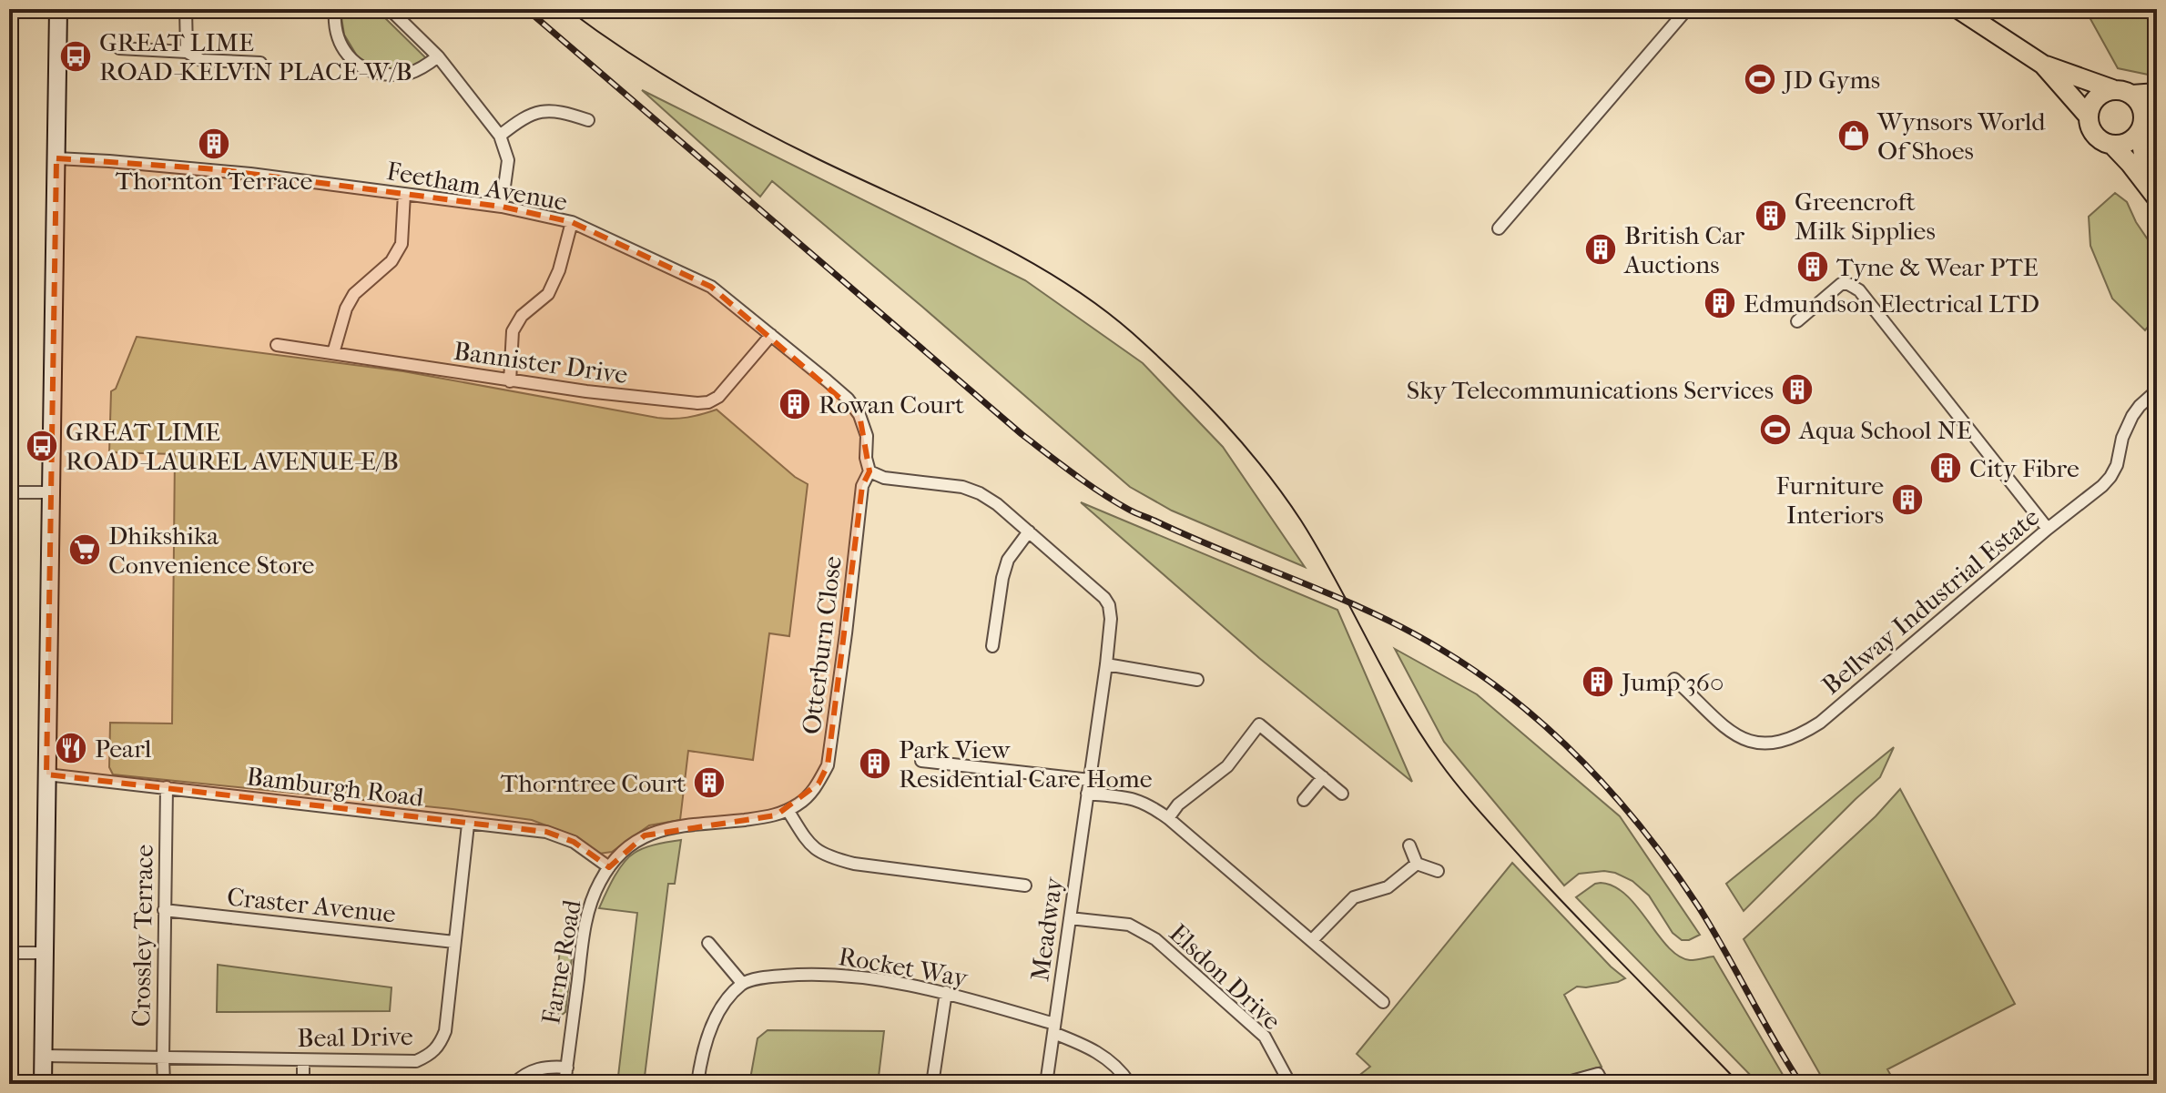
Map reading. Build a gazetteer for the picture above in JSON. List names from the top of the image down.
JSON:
{
  "streets": {
    "street": [
      "Feetham Avenue",
      "Bannister Drive",
      "Bellway Industrial Estate",
      "Otterburn Close",
      "Bamburgh Road",
      "Craster Avenue",
      "Meadway",
      "Crossley Terrace",
      "Farne Road",
      "Rocket Way",
      "Elsdon Drive",
      "Beal Drive"
    ]
  },
  "crossings": [
    ["Feetham Avenue", "Bannister Drive"],
    ["Feetham Avenue", "Otterburn Close"],
    ["Feetham Avenue", "Meadway"],
    ["Otterburn Close", "Bamburgh Road"],
    ["Otterburn Close", "Meadway"],
    ["Otterburn Close", "Farne Road"],
    ["Bamburgh Road", "Crossley Terrace"],
    ["Bamburgh Road", "Farne Road"],
    ["Bamburgh Road", "Beal Drive"],
    ["Craster Avenue", "Crossley Terrace"],
    ["Craster Avenue", "Beal Drive"],
    ["Meadway", "Rocket Way"],
    ["Meadway", "Elsdon Drive"],
    ["Crossley Terrace", "Beal Drive"]
  ],
  "places": {
    "bus stop": ["GREAT LIME ROAD-KELVIN PLACE-W/B", "GREAT LIME ROAD-LAUREL AVENUE-E/B"],
    "sports": ["JD Gyms", "Aqua School NE"],
    "shop": ["Wynsors World Of Shoes"],
    "building": [
      "Thornton Terrace",
      "Greencroft Milk Sipplies",
      "British Car Auctions",
      "Tyne & Wear PTE",
      "Edmundson Electrical LTD",
      "Sky Telecommunications Services",
      "Rowan Court",
      "City Fibre",
      "Furniture Interiors",
      "Jump 360",
      "Park View Residential Care Home",
      "Thorntree Court"
    ],
    "supermarket": ["Dhikshika Convenience Store"],
    "restaurant": ["Pearl"]
  }
}
